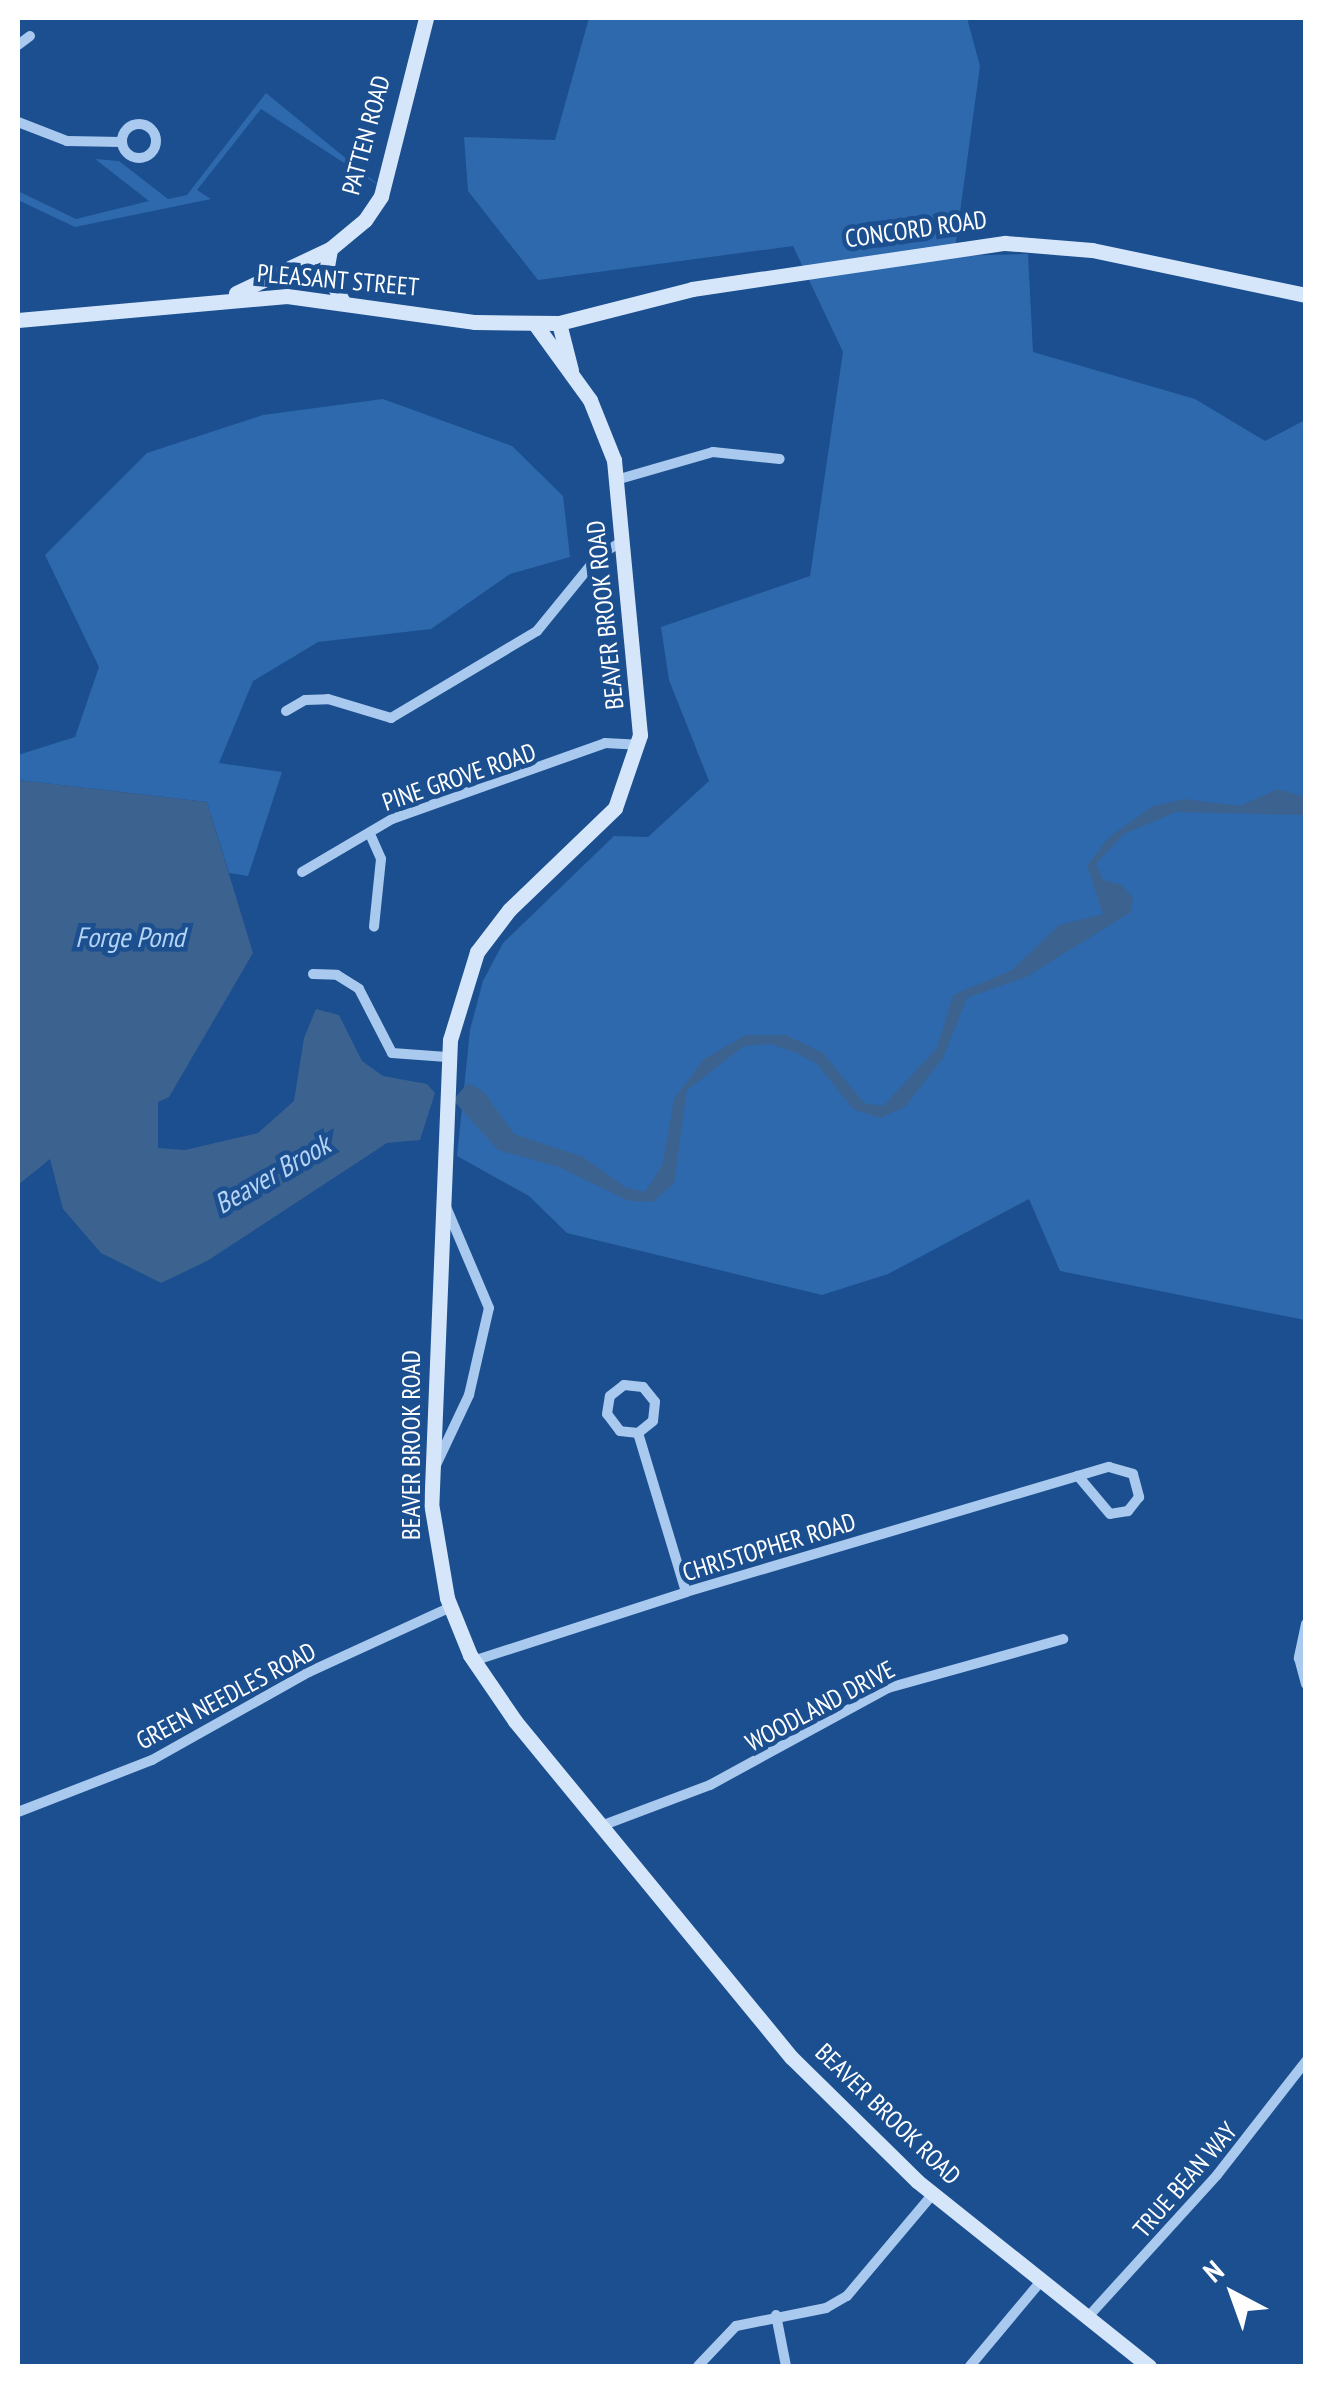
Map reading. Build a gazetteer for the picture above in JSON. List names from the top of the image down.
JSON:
{
  "streets": {
    "street": [
      "PATTEN ROAD",
      "CONCORD ROAD",
      "PLEASANT STREET",
      "BEAVER BROOK ROAD",
      "PINE GROVE ROAD",
      "CHRISTOPHER ROAD",
      "GREEN NEEDLES ROAD",
      "WOODLAND DRIVE",
      "TRUE BEAN WAY"
    ]
  },
  "crossings": [
    ["PATTEN ROAD", "PLEASANT STREET"],
    ["CONCORD ROAD", "PLEASANT STREET"],
    ["CONCORD ROAD", "BEAVER BROOK ROAD"],
    ["PLEASANT STREET", "BEAVER BROOK ROAD"],
    ["BEAVER BROOK ROAD", "PINE GROVE ROAD"],
    ["BEAVER BROOK ROAD", "CHRISTOPHER ROAD"],
    ["BEAVER BROOK ROAD", "GREEN NEEDLES ROAD"],
    ["BEAVER BROOK ROAD", "WOODLAND DRIVE"],
    ["BEAVER BROOK ROAD", "TRUE BEAN WAY"]
  ],
  "water": ["Forge Pond", "Beaver Brook"],
  "north": "top left"
}
